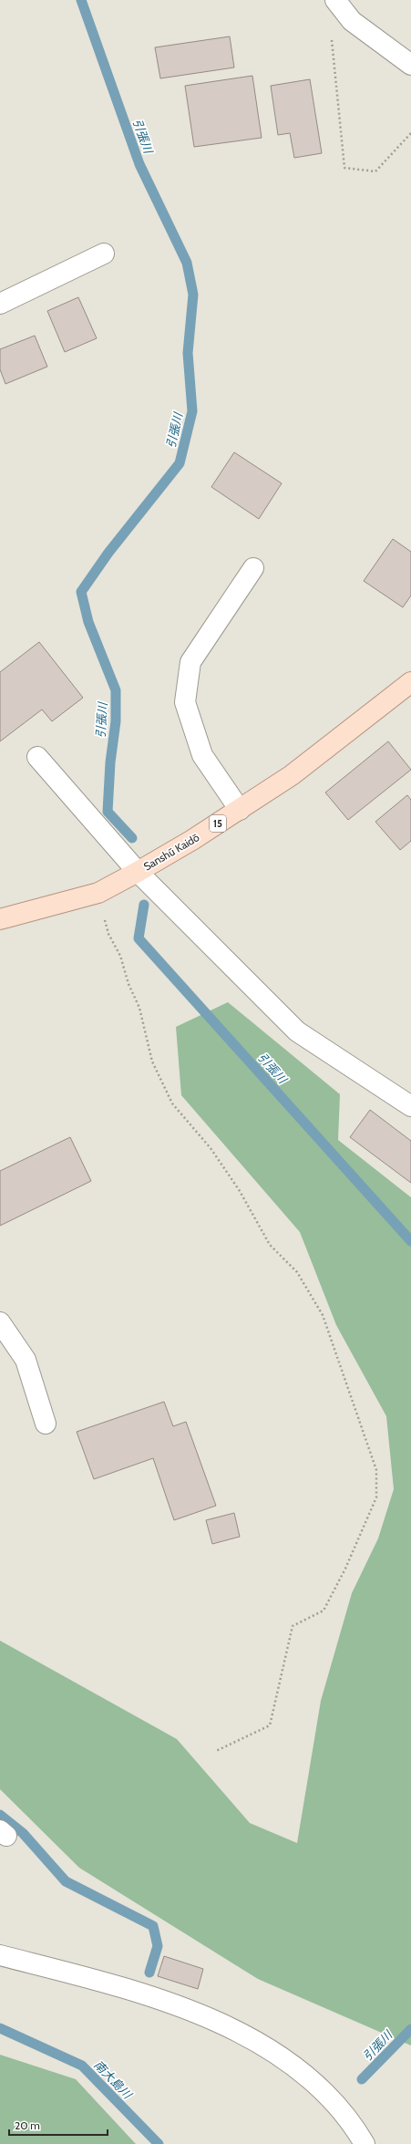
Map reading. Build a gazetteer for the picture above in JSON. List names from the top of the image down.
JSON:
{
  "streets": {
    "main road": ["15", "Sanshū Kaidō"]
  },
  "water": ["引張川", "南大島川"],
  "scale_bar": "20 m"
}
